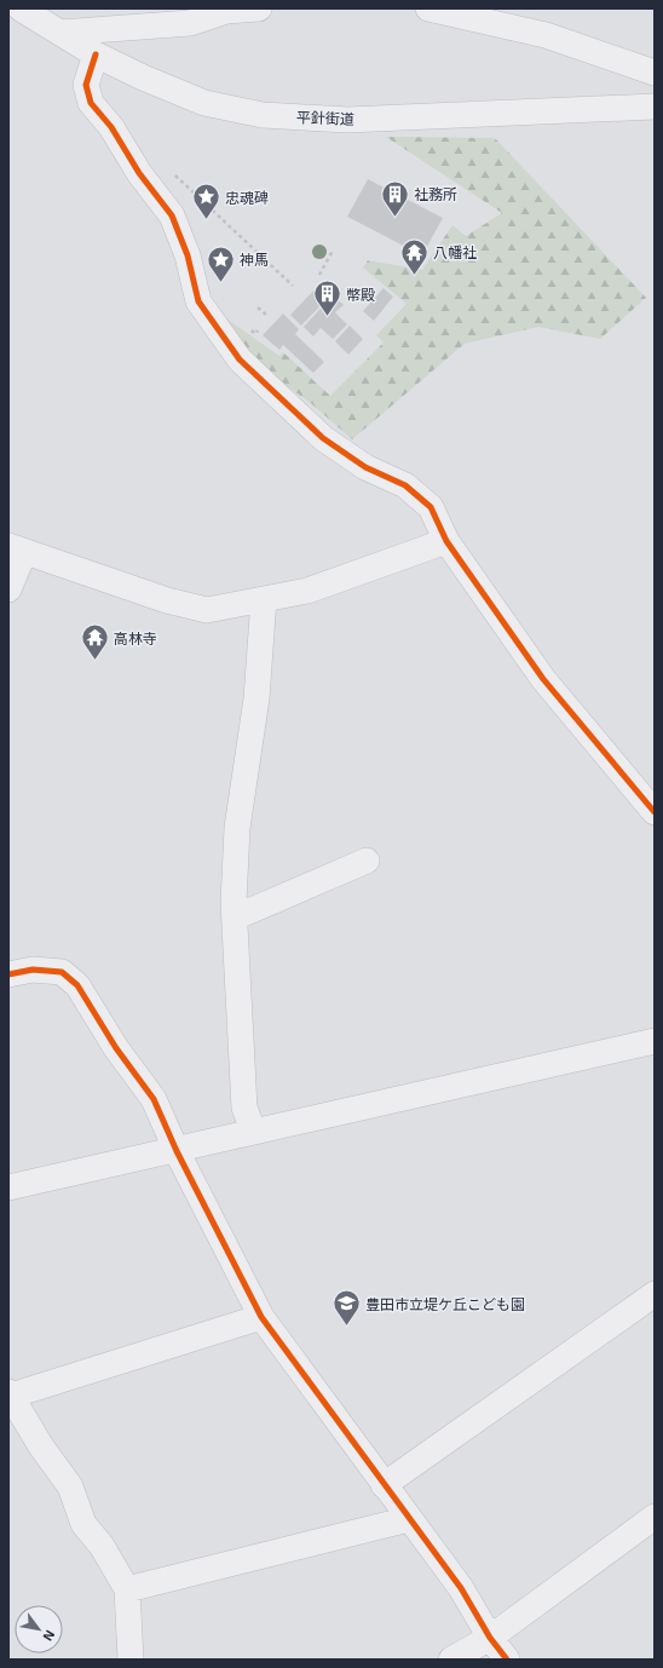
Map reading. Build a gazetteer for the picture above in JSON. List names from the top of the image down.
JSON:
{
  "streets": {
    "street": ["平針街道"]
  },
  "places": {
    "building": ["社務所", "幣殿"],
    "place": ["忠魂碑", "神馬"],
    "temple": ["八幡社", "高林寺"],
    "school or university": ["豊田市立堤ケ丘こども園"]
  },
  "north": "bottom right"
}
